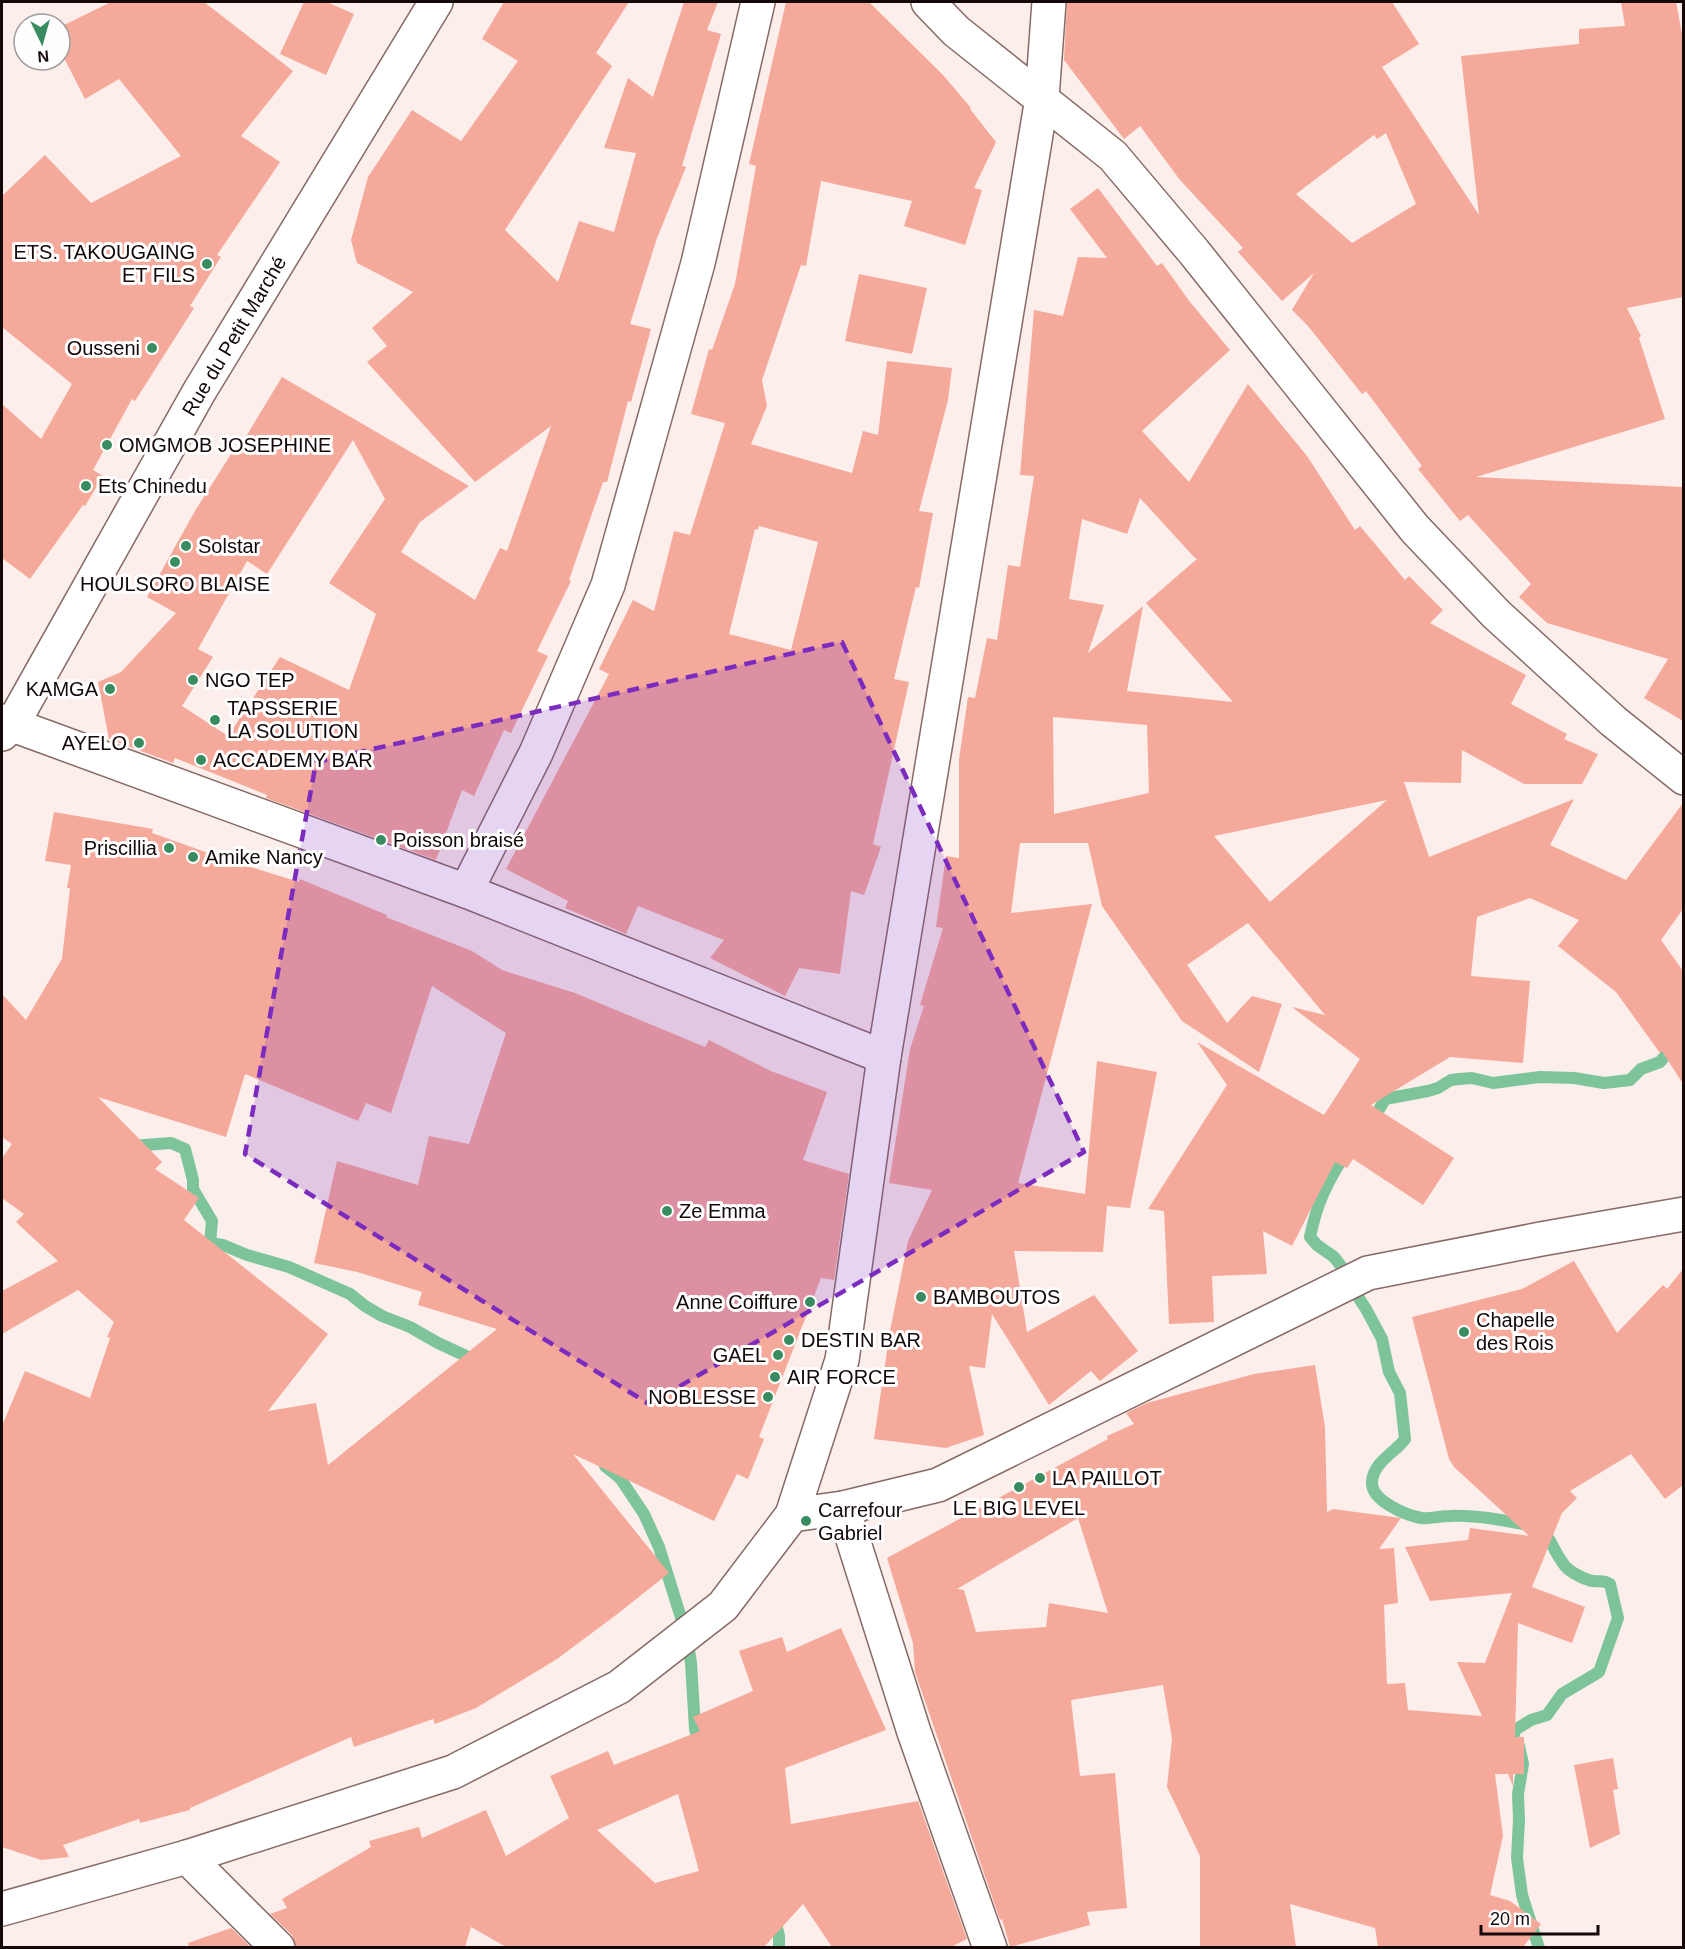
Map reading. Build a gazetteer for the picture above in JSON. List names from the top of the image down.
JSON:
{
  "streets": {
    "street": ["Rue du Petit Marché"]
  },
  "places": [
    "ETS. TAKOUGAING ET FILS",
    "Ousseni",
    "OMGMOB JOSEPHINE",
    "Ets Chinedu",
    "Solstar",
    "HOULSORO BLAISE",
    "NGO TEP",
    "KAMGA",
    "TAPSSERIE LA SOLUTION",
    "AYELO",
    "ACCADEMY BAR",
    "Poisson braisé",
    "Priscillia",
    "Amike Nancy",
    "Ze Emma",
    "BAMBOUTOS",
    "Anne Coiffure",
    "Chapelle des Rois",
    "DESTIN BAR",
    "GAEL",
    "AIR FORCE",
    "NOBLESSE",
    "LA PAILLOT",
    "LE BIG LEVEL",
    "Carrefour Gabriel"
  ],
  "scale_bar": "20 m",
  "north": "bottom"
}
